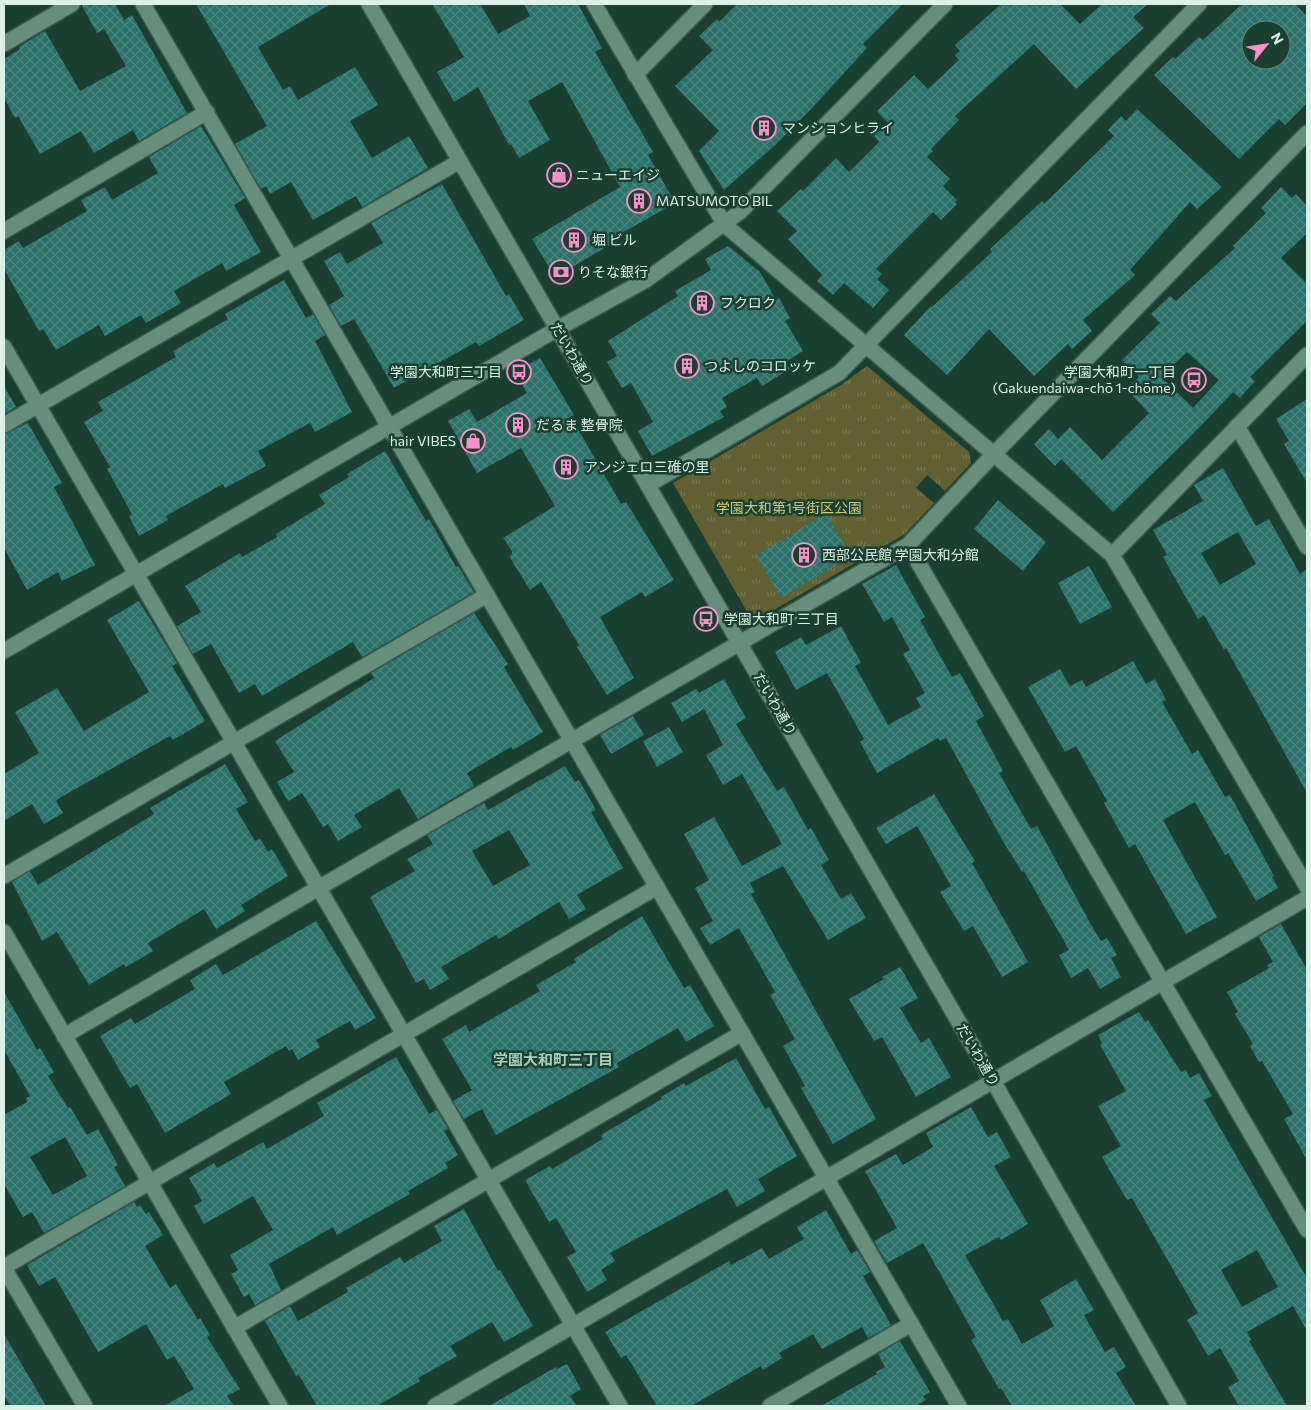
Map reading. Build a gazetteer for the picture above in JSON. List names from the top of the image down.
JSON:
{
  "streets": {
    "street": ["だいわ通り"]
  },
  "districts": ["学園大和町三丁目"],
  "parks": ["学園大和第1号街区公園"],
  "places": {
    "building": [
      "マンションヒライ",
      "MATSUMOTO BIL",
      "堀 ビル",
      "フクロク",
      "つよしのコロッケ",
      "だるま 整骨院",
      "アンジェロ三碓の里",
      "西部公民館 学園大和分館"
    ],
    "shop": ["ニューエイジ", "hair VIBES"],
    "bank": ["りそな銀行"],
    "bus stop": ["学園大和町三丁目", "学園大和町一丁目 (Gakuendaiwa-chō 1-chōme)", "学園大和町 三丁目"]
  },
  "north": "top right"
}
